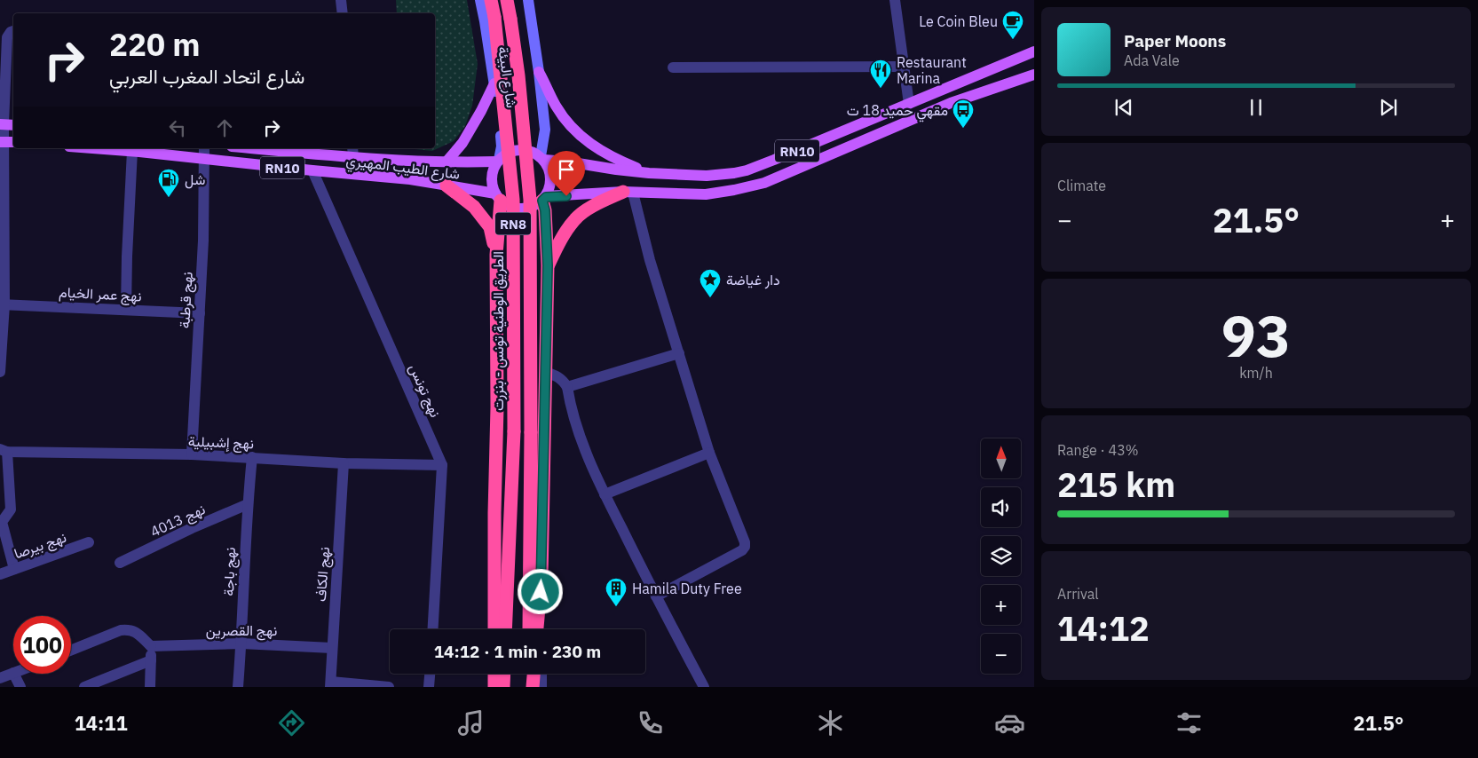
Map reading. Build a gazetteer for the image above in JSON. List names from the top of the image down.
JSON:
{
  "streets": {
    "highway": ["RN8", "الطريق الوطنية تونس - بنزرت"],
    "main road": ["شارع البيئة", "RN10", "شارع الطيب المهيري"],
    "street": [
      "نهج عمر الخيام",
      "نهج قرطبة",
      "نهج تونس",
      "نهج إشبيلية",
      "نهج 4013",
      "نهج بيرصا",
      "نهج باجة",
      "نهج الكاف",
      "نهج القصرين"
    ]
  },
  "crossings": [
    ["شارع البيئة", "RN10"],
    ["شارع البيئة", "شارع الطيب المهيري"],
    ["RN10", "شارع الطيب المهيري"],
    ["شارع الطيب المهيري", "نهج قرطبة"],
    ["شارع الطيب المهيري", "نهج تونس"],
    ["نهج عمر الخيام", "نهج قرطبة"],
    ["نهج قرطبة", "نهج إشبيلية"],
    ["نهج تونس", "نهج إشبيلية"],
    ["نهج إشبيلية", "نهج باجة"],
    ["نهج إشبيلية", "نهج الكاف"],
    ["نهج 4013", "نهج باجة"],
    ["نهج باجة", "نهج القصرين"],
    ["نهج الكاف", "نهج القصرين"]
  ],
  "places": {
    "cafe": ["Le Coin Bleu"],
    "restaurant": ["Restaurant Marina"],
    "bus stop": ["مقهي حميد 18 ت"],
    "fuel station": ["شل"],
    "place": ["دار غياضة"],
    "building": ["Hamila Duty Free"]
  },
  "north": "top",
  "page": {
    "turn": ["220 m", "شارع اتحاد المغرب العربي"],
    "song": ["Paper Moons", "Ada Vale"],
    "tile": [
      "Climate",
      ["93", "km/h"],
      ["Range · 43%", "215 km"],
      ["Arrival", "14:12"]
    ],
    "heat": ["−", "21.5°", "+"],
    "map_buttons": ["+", "−"],
    "limit": "100",
    "trip": "14:12 · 1 min · 230 m",
    "tabs": ["14:11", "21.5°"]
  }
}
